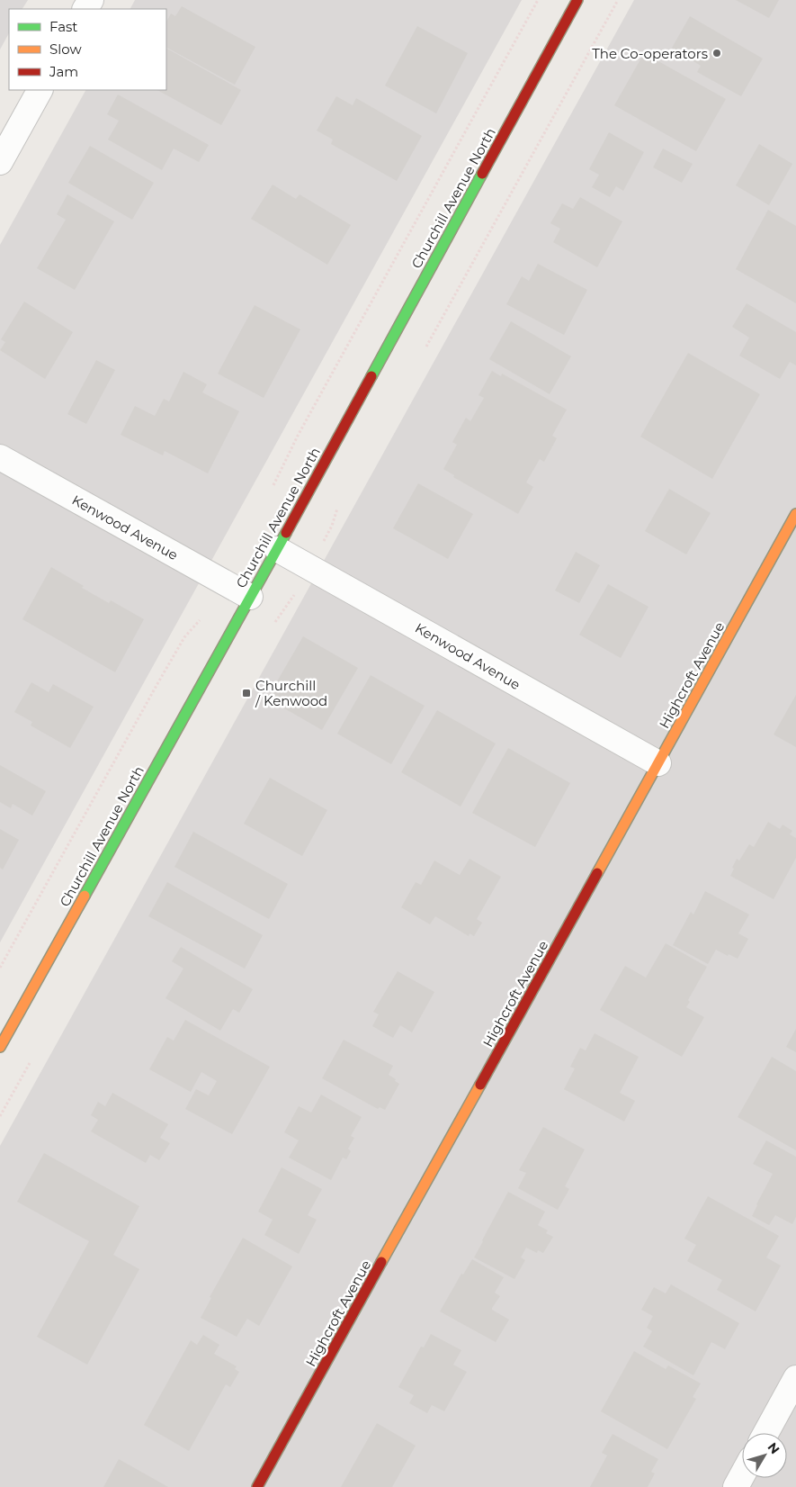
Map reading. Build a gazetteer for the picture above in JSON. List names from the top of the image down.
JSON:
{
  "streets": {
    "main road": ["Churchill Avenue North", "Highcroft Avenue"],
    "street": ["Kenwood Avenue"]
  },
  "crossings": [
    ["Churchill Avenue North", "Kenwood Avenue"],
    ["Kenwood Avenue", "Highcroft Avenue"]
  ],
  "places": {
    "other": ["The Co-operators"],
    "transit": ["Churchill / Kenwood"]
  },
  "legend": ["Fast", "Slow", "Jam"],
  "north": "top right"
}
